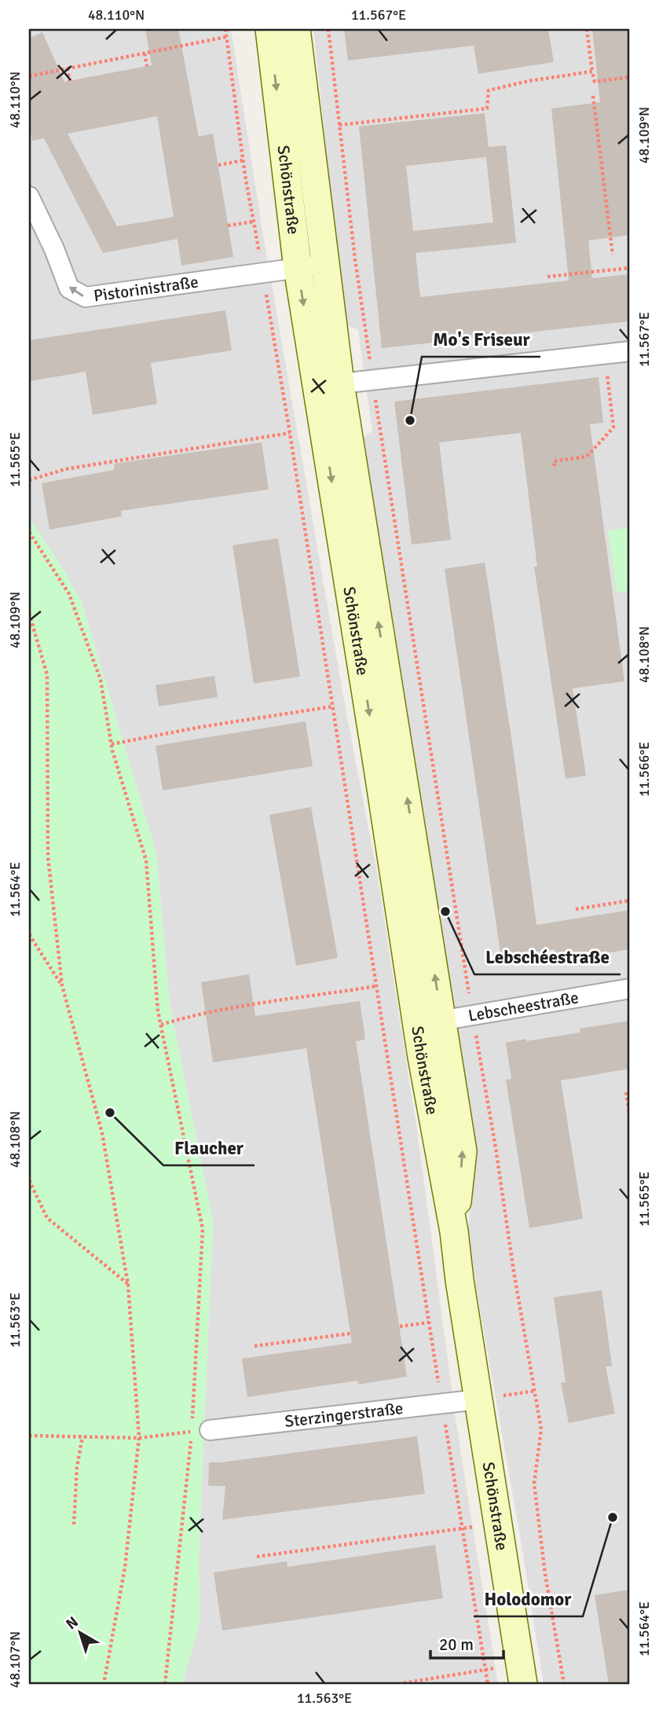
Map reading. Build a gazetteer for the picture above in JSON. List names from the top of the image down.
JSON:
{
  "streets": {
    "street": [
      "Schönstraße",
      "Pistorinistraße",
      "Lebscheestraße",
      "Sterzingerstraße"
    ]
  },
  "crossings": [
    ["Schönstraße", "Pistorinistraße"],
    ["Schönstraße", "Lebscheestraße"],
    ["Schönstraße", "Sterzingerstraße"]
  ],
  "one_way": ["Pistorinistraße"],
  "places": [
    "Mo's Friseur",
    "Lebschéestraße",
    "Flaucher",
    "Holodomor"
  ],
  "scale_bar": "20 m",
  "north": "top left",
  "coordinates": [
    "48.110°N",
    "11.567°E",
    "48.109°N",
    "11.565°E",
    "48.108°N",
    "11.566°E",
    "11.564°E",
    "11.563°E",
    "48.107°N"
  ]
}
